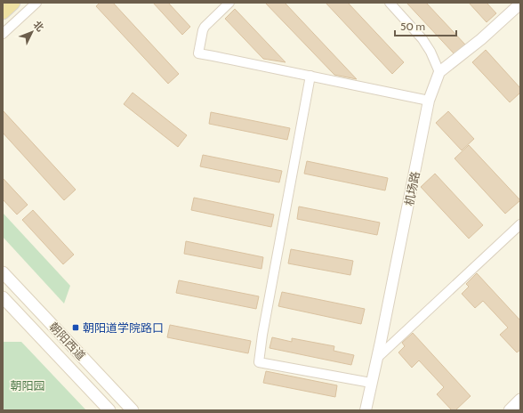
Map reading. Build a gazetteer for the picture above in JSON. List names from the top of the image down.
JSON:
{
  "streets": {
    "main road": ["朝阳西道"],
    "street": ["机场路"]
  },
  "parks": ["朝阳园"],
  "places": {
    "transit": ["朝阳道学院路口"]
  },
  "scale_bar": "50 m",
  "north": "top right"
}
